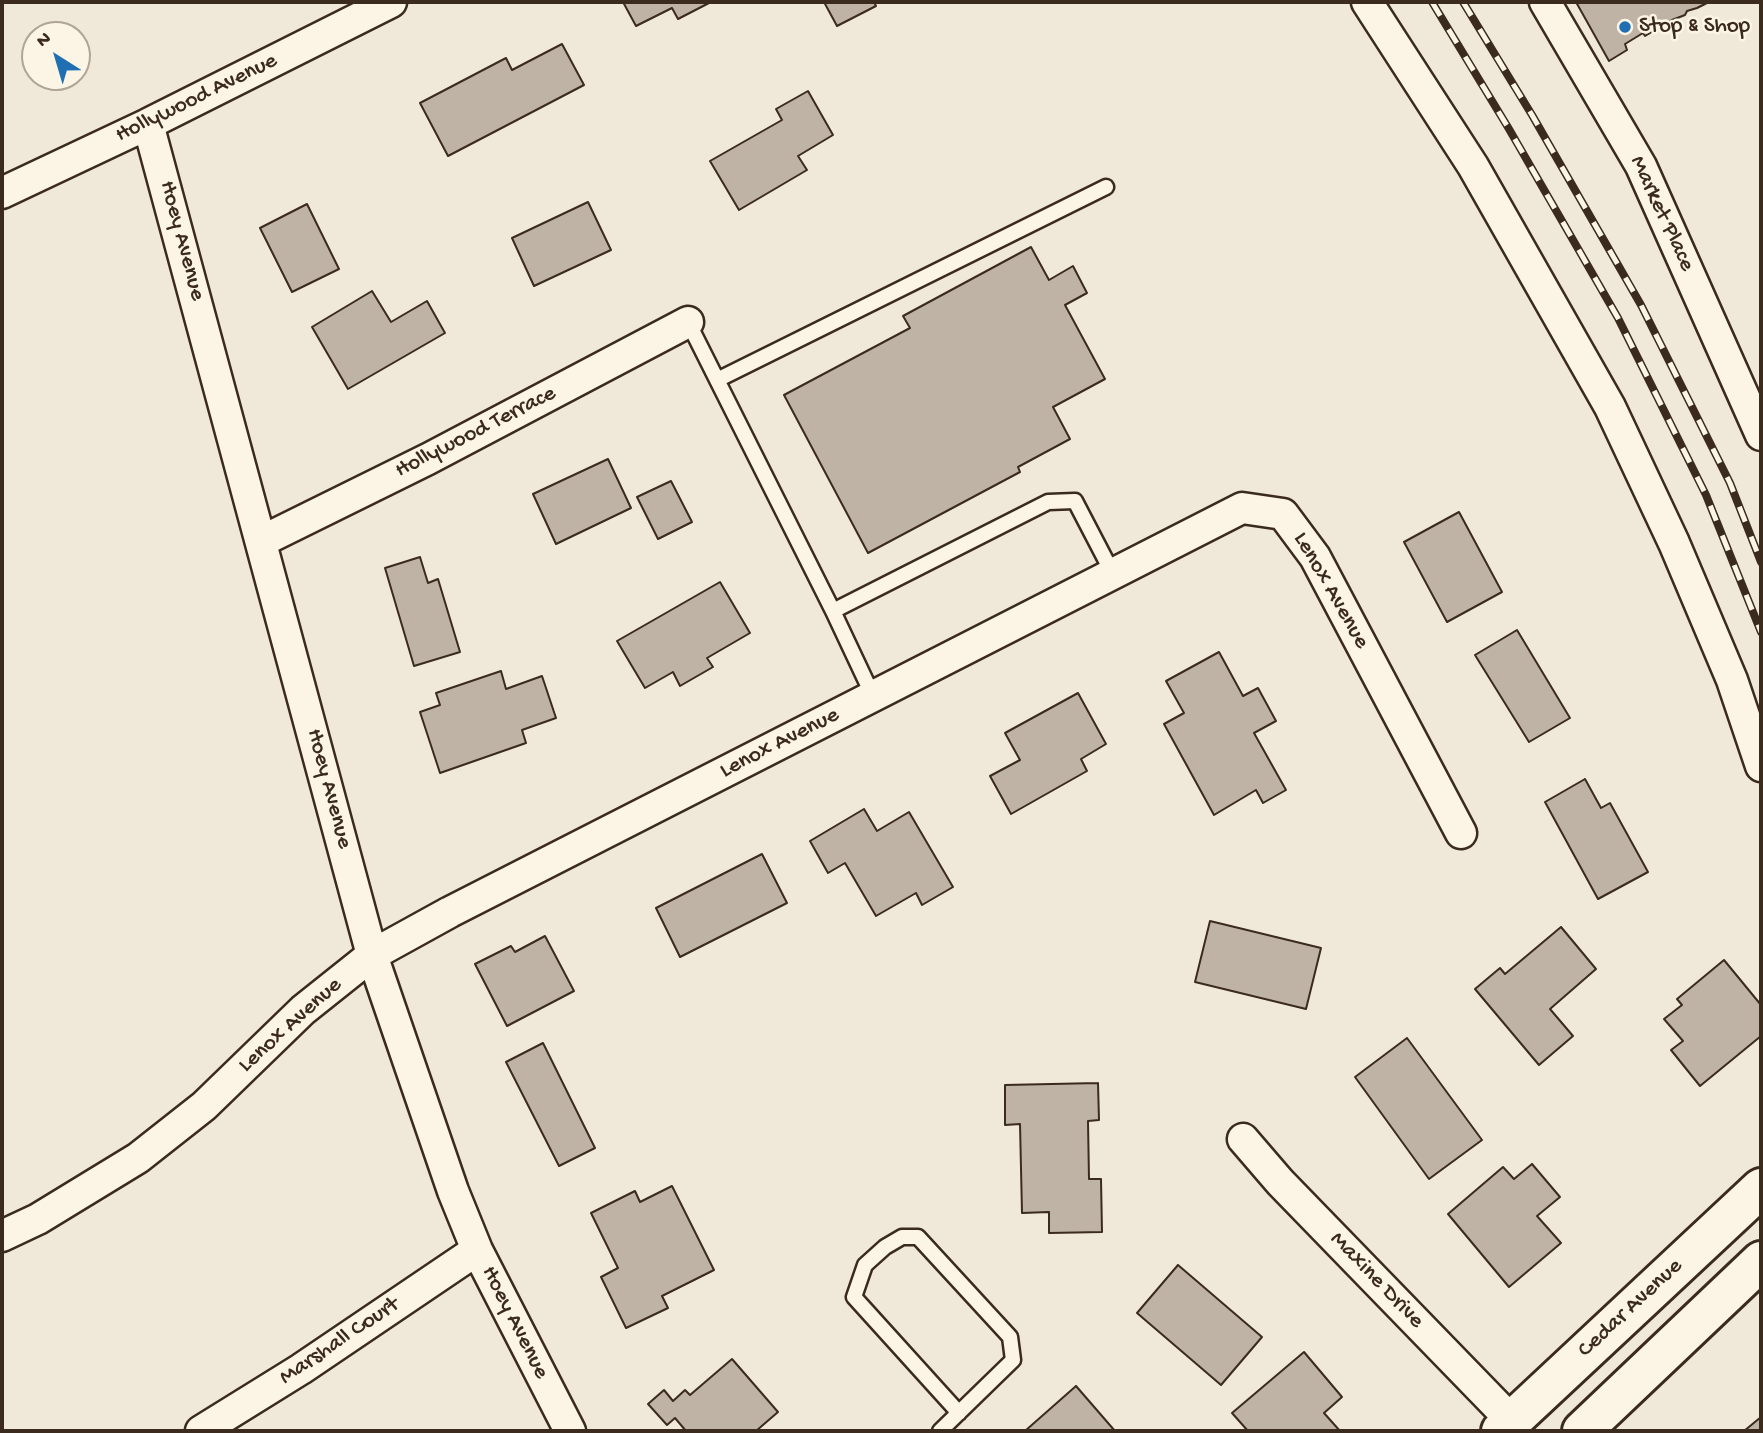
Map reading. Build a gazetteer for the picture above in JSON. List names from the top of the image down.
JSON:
{
  "streets": {
    "main road": ["Cedar Avenue"],
    "street": [
      "Hollywood Avenue",
      "Market Place",
      "Hoey Avenue",
      "Hollywood Terrace",
      "Lenox Avenue",
      "Maxine Drive",
      "Marshall Court"
    ]
  },
  "crossings": [
    ["Hollywood Avenue", "Hoey Avenue"],
    ["Hoey Avenue", "Hollywood Terrace"],
    ["Hoey Avenue", "Lenox Avenue"],
    ["Hoey Avenue", "Marshall Court"],
    ["Maxine Drive", "Cedar Avenue"]
  ],
  "places": ["Stop & Shop"],
  "north": "top left"
}
